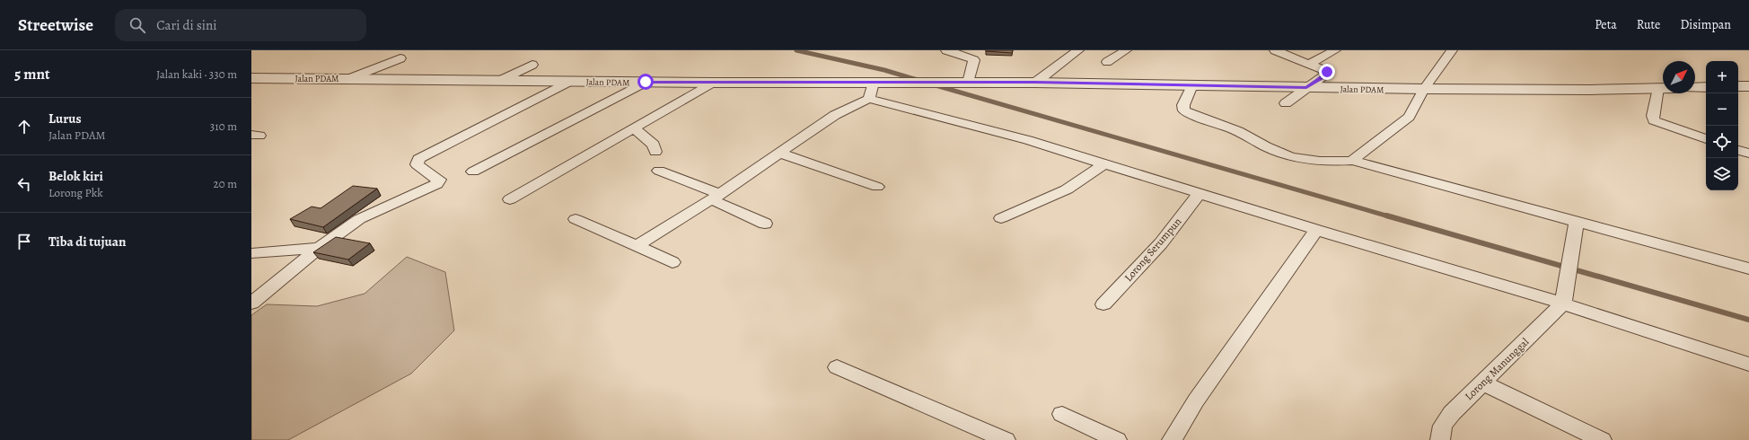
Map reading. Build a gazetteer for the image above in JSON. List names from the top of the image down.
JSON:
{
  "streets": {
    "street": ["Jalan PDAM", "Lorong Serumpun", "Lorong Manunggal"]
  },
  "north": "top right",
  "page": {
    "header": "Streetwise",
    "search": "Cari di sini",
    "nav": ["Peta", "Rute", "Disimpan"],
    "heading": ["5 mnt", "Jalan kaki · 330 m"],
    "map_buttons": ["+", "−"],
    "list": [
      ["Lurus", "Jalan PDAM", "310 m"],
      ["Belok kiri", "Lorong Pkk", "20 m"],
      "Tiba di tujuan"
    ]
  }
}
